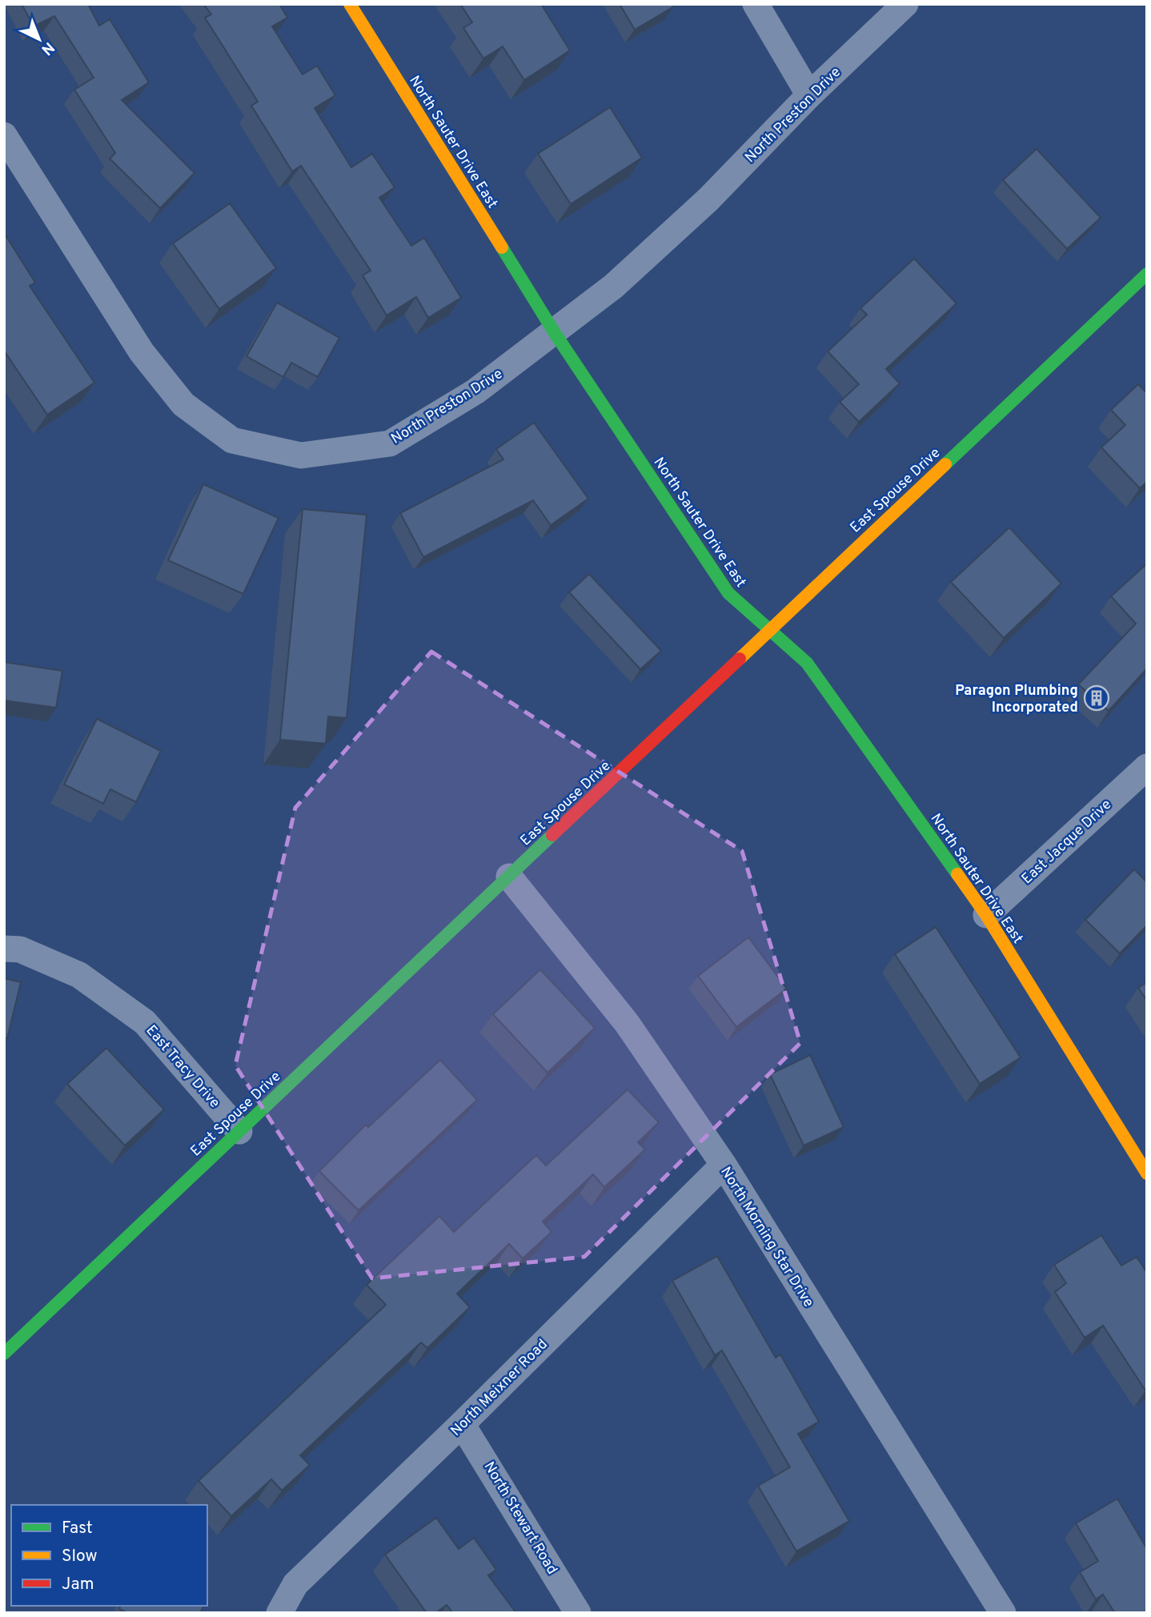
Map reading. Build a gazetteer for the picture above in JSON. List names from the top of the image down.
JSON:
{
  "streets": {
    "street": [
      "North Preston Drive",
      "North Sauter Drive East",
      "East Spouse Drive",
      "East Jacque Drive",
      "East Tracy Drive",
      "North Morning Star Drive",
      "North Meixner Road",
      "North Stewart Road"
    ]
  },
  "crossings": [
    ["North Preston Drive", "North Sauter Drive East"],
    ["North Sauter Drive East", "East Spouse Drive"],
    ["North Sauter Drive East", "East Jacque Drive"],
    ["East Spouse Drive", "East Tracy Drive"],
    ["East Spouse Drive", "North Morning Star Drive"],
    ["North Morning Star Drive", "North Meixner Road"],
    ["North Meixner Road", "North Stewart Road"]
  ],
  "places": {
    "building": ["Paragon Plumbing Incorporated"]
  },
  "legend": ["Fast", "Slow", "Jam"],
  "north": "bottom right"
}
